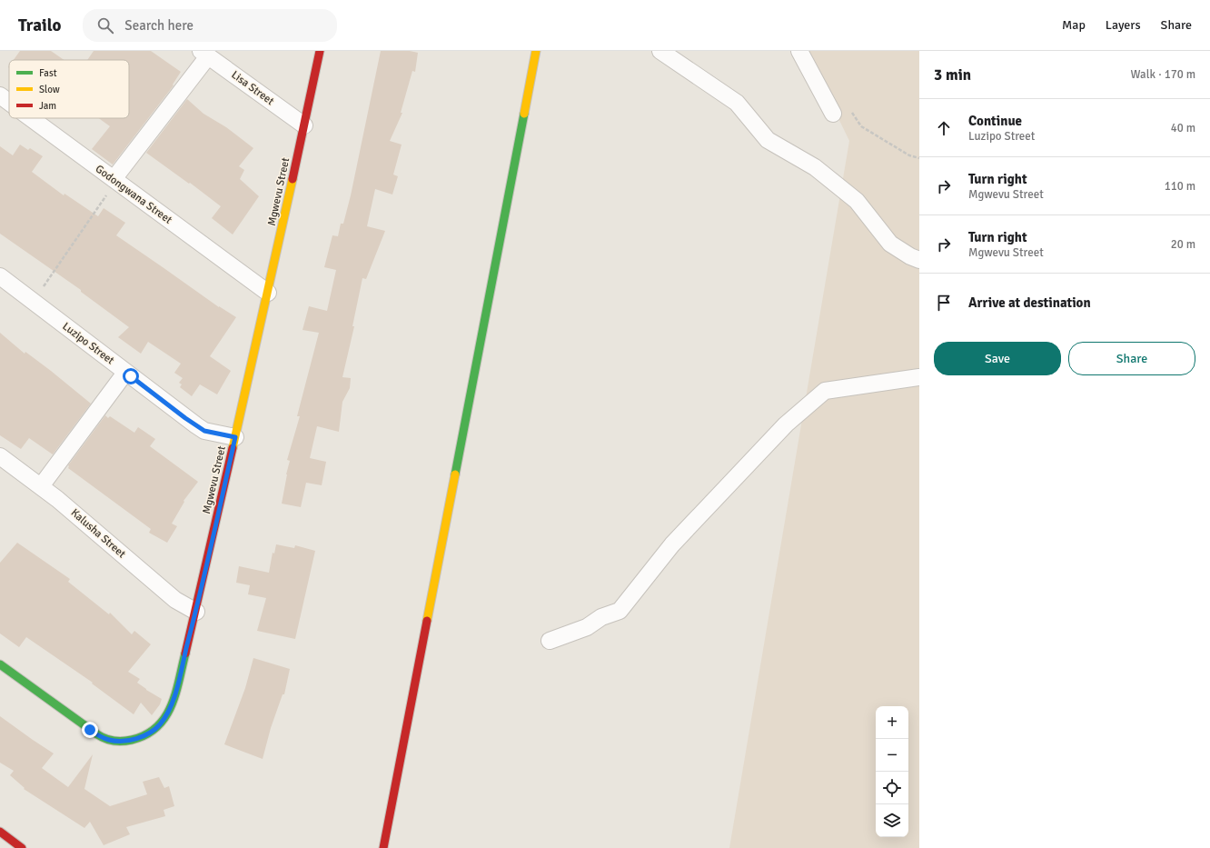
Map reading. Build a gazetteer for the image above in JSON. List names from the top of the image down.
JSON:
{
  "streets": {
    "street": [
      "Lisa Street",
      "Mgwevu Street",
      "Godongwana Street",
      "Luzipo Street",
      "Kalusha Street"
    ]
  },
  "crossings": [
    ["Lisa Street", "Mgwevu Street"],
    ["Mgwevu Street", "Godongwana Street"],
    ["Mgwevu Street", "Luzipo Street"],
    ["Mgwevu Street", "Kalusha Street"]
  ],
  "legend": ["Fast", "Slow", "Jam"],
  "page": {
    "header": "Trailo",
    "search": "Search here",
    "nav": ["Map", "Layers", "Share"],
    "heading": ["3 min", "Walk · 170 m"],
    "list": [
      ["Continue", "Luzipo Street", "40 m"],
      ["Turn right", "Mgwevu Street", "110 m"],
      ["Turn right", "Mgwevu Street", "20 m"],
      "Arrive at destination"
    ],
    "buttons": ["Save", "Share"],
    "map_buttons": ["+", "−"]
  }
}
